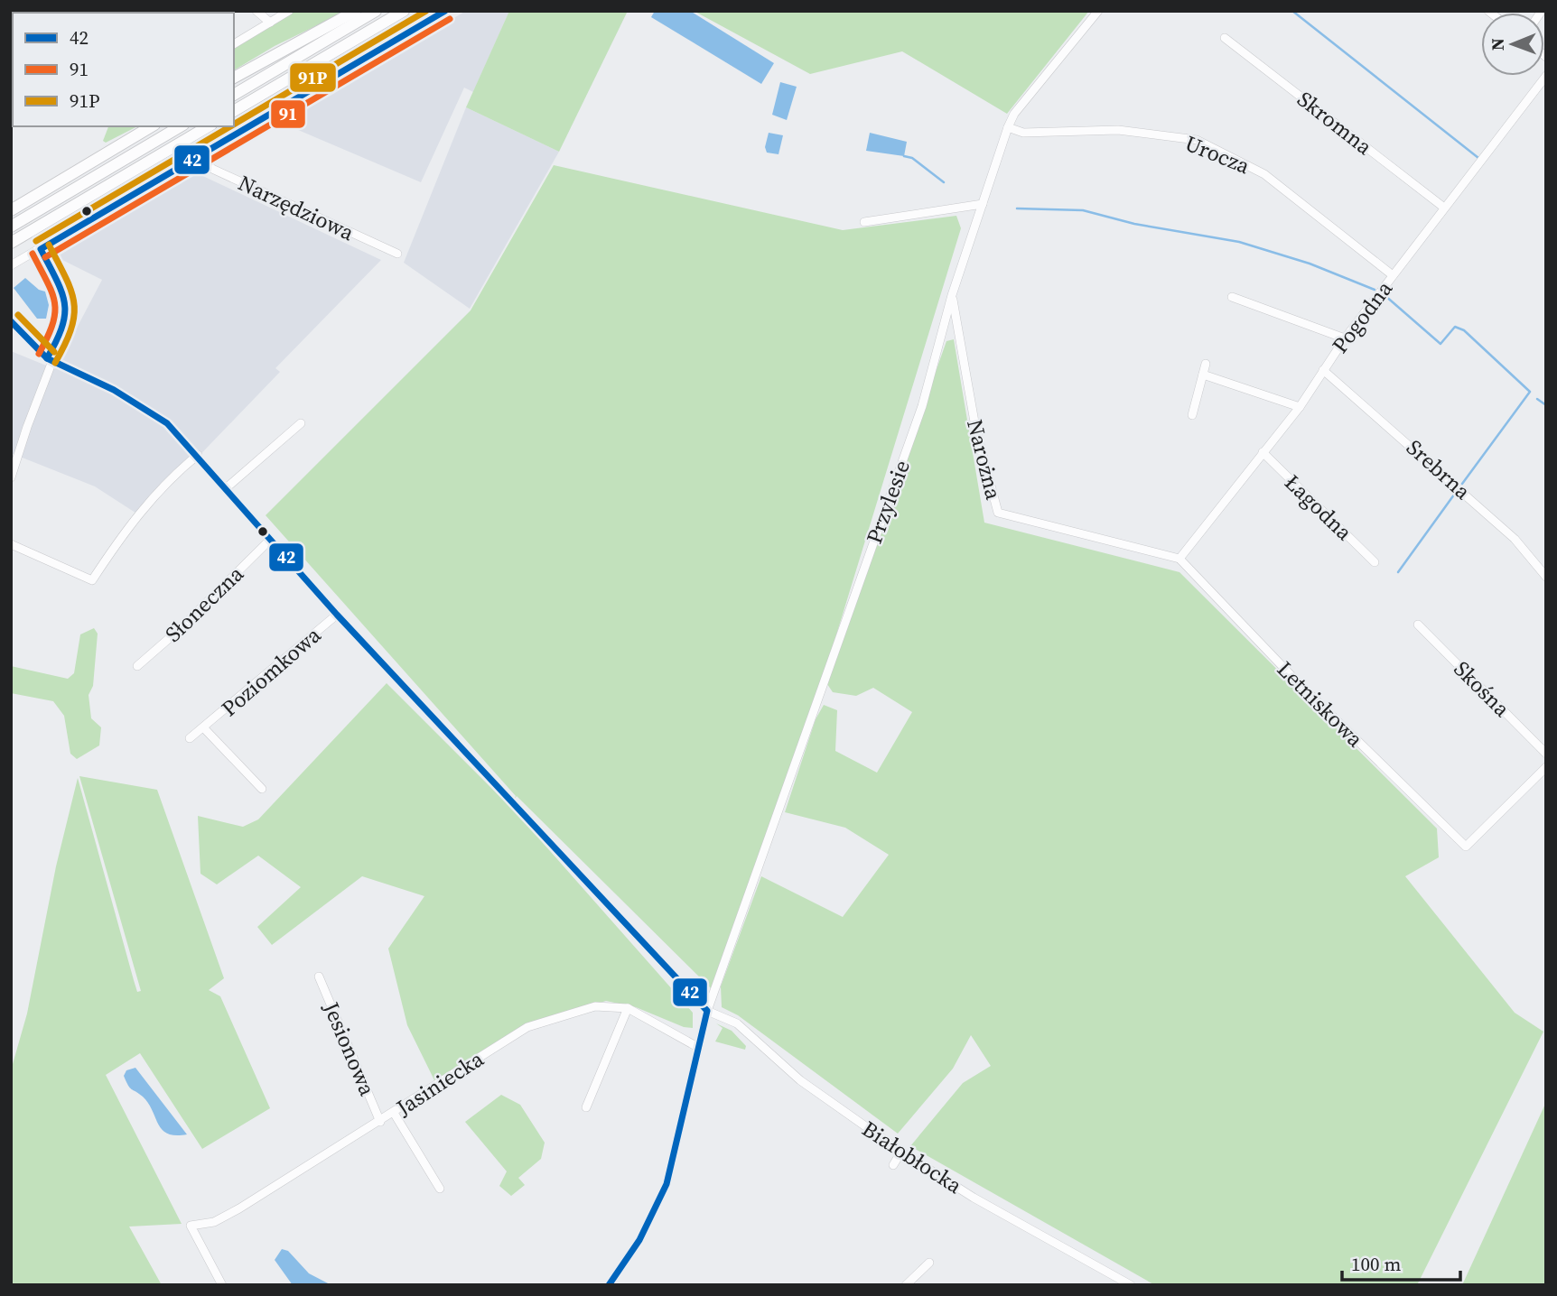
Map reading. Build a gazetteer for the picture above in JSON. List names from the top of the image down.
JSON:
{
  "streets": {
    "street": [
      "Skromna",
      "Urocza",
      "Narzędziowa",
      "Pogodna",
      "Narożna",
      "Srebrna",
      "Przylesie",
      "Łagodna",
      "Słoneczna",
      "Poziomkowa",
      "Skośna",
      "Letniskowa",
      "Jesionowa",
      "Jasiniecka",
      "Białobłocka"
    ]
  },
  "crossings": [
    ["Skromna", "Pogodna"],
    ["Urocza", "Pogodna"],
    ["Urocza", "Przylesie"],
    ["Pogodna", "Narożna"],
    ["Pogodna", "Srebrna"],
    ["Pogodna", "Łagodna"],
    ["Pogodna", "Letniskowa"],
    ["Narożna", "Przylesie"],
    ["Narożna", "Letniskowa"],
    ["Przylesie", "Białobłocka"],
    ["Jesionowa", "Jasiniecka"]
  ],
  "lines": ["transit line 42", "transit line 91P", "transit line 91"],
  "legend": ["42", "91", "91P"],
  "scale_bar": "100 m",
  "north": "left"
}
